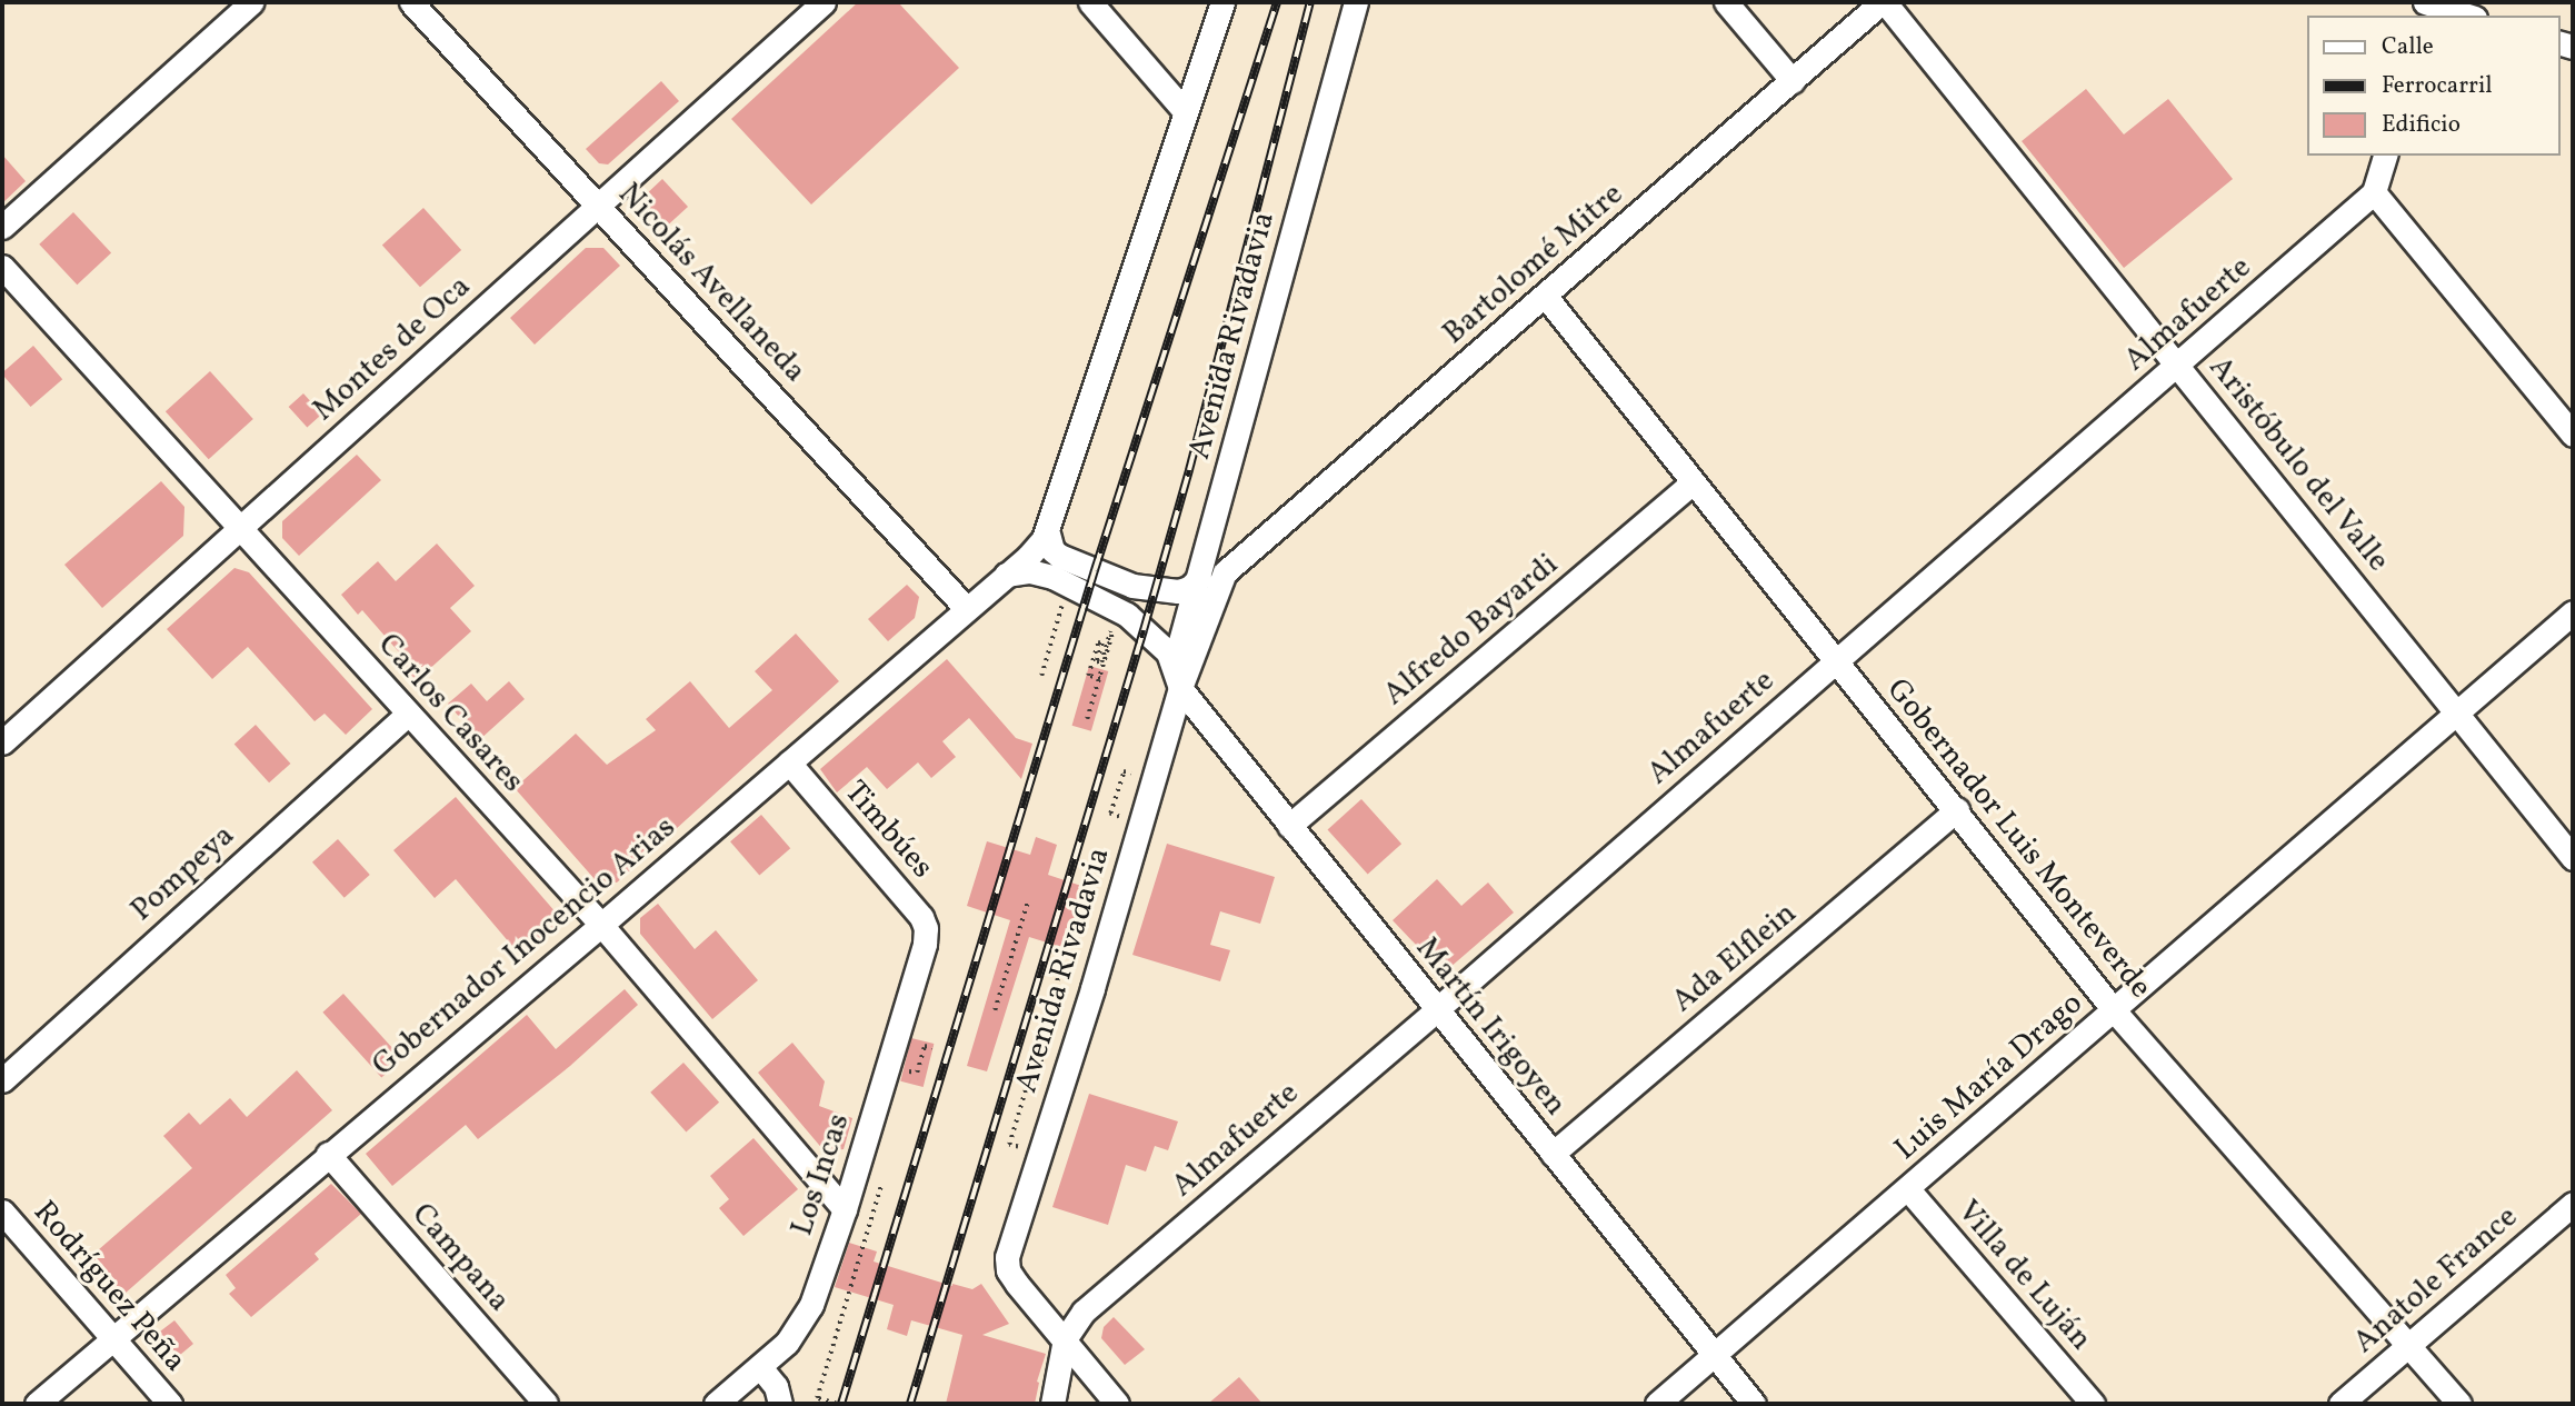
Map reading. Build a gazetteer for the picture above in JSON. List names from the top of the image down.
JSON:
{
  "streets": {
    "street": [
      "Bartolomé Mitre",
      "Nicolás Avellaneda",
      "Almafuerte",
      "Avenida Rivadavia",
      "Montes de Oca",
      "Aristóbulo del Valle",
      "Alfredo Bayardi",
      "Carlos Casares",
      "Timbúes",
      "Gobernador Luis Monteverde",
      "Pompeya",
      "Gobernador Inocencio Arias",
      "Ada Elflein",
      "Martín Irigoyen",
      "Luis María Drago",
      "Los Incas",
      "Campana",
      "Villa de Luján",
      "Anatole France",
      "Rodríguez Peña"
    ]
  },
  "crossings": [
    ["Bartolomé Mitre", "Avenida Rivadavia"],
    ["Bartolomé Mitre", "Aristóbulo del Valle"],
    ["Bartolomé Mitre", "Gobernador Luis Monteverde"],
    ["Nicolás Avellaneda", "Montes de Oca"],
    ["Nicolás Avellaneda", "Gobernador Inocencio Arias"],
    ["Almafuerte", "Avenida Rivadavia"],
    ["Almafuerte", "Aristóbulo del Valle"],
    ["Almafuerte", "Gobernador Luis Monteverde"],
    ["Almafuerte", "Martín Irigoyen"],
    ["Avenida Rivadavia", "Martín Irigoyen"],
    ["Montes de Oca", "Carlos Casares"],
    ["Aristóbulo del Valle", "Luis María Drago"],
    ["Alfredo Bayardi", "Gobernador Luis Monteverde"],
    ["Alfredo Bayardi", "Martín Irigoyen"],
    ["Carlos Casares", "Pompeya"],
    ["Carlos Casares", "Gobernador Inocencio Arias"],
    ["Carlos Casares", "Los Incas"],
    ["Timbúes", "Gobernador Inocencio Arias"],
    ["Timbúes", "Los Incas"],
    ["Gobernador Luis Monteverde", "Ada Elflein"],
    ["Gobernador Luis Monteverde", "Luis María Drago"],
    ["Gobernador Luis Monteverde", "Anatole France"],
    ["Gobernador Inocencio Arias", "Martín Irigoyen"],
    ["Gobernador Inocencio Arias", "Campana"],
    ["Gobernador Inocencio Arias", "Rodríguez Peña"],
    ["Ada Elflein", "Martín Irigoyen"],
    ["Martín Irigoyen", "Luis María Drago"],
    ["Luis María Drago", "Villa de Luján"]
  ],
  "legend": ["Calle", "Ferrocarril", "Edificio"]
}
